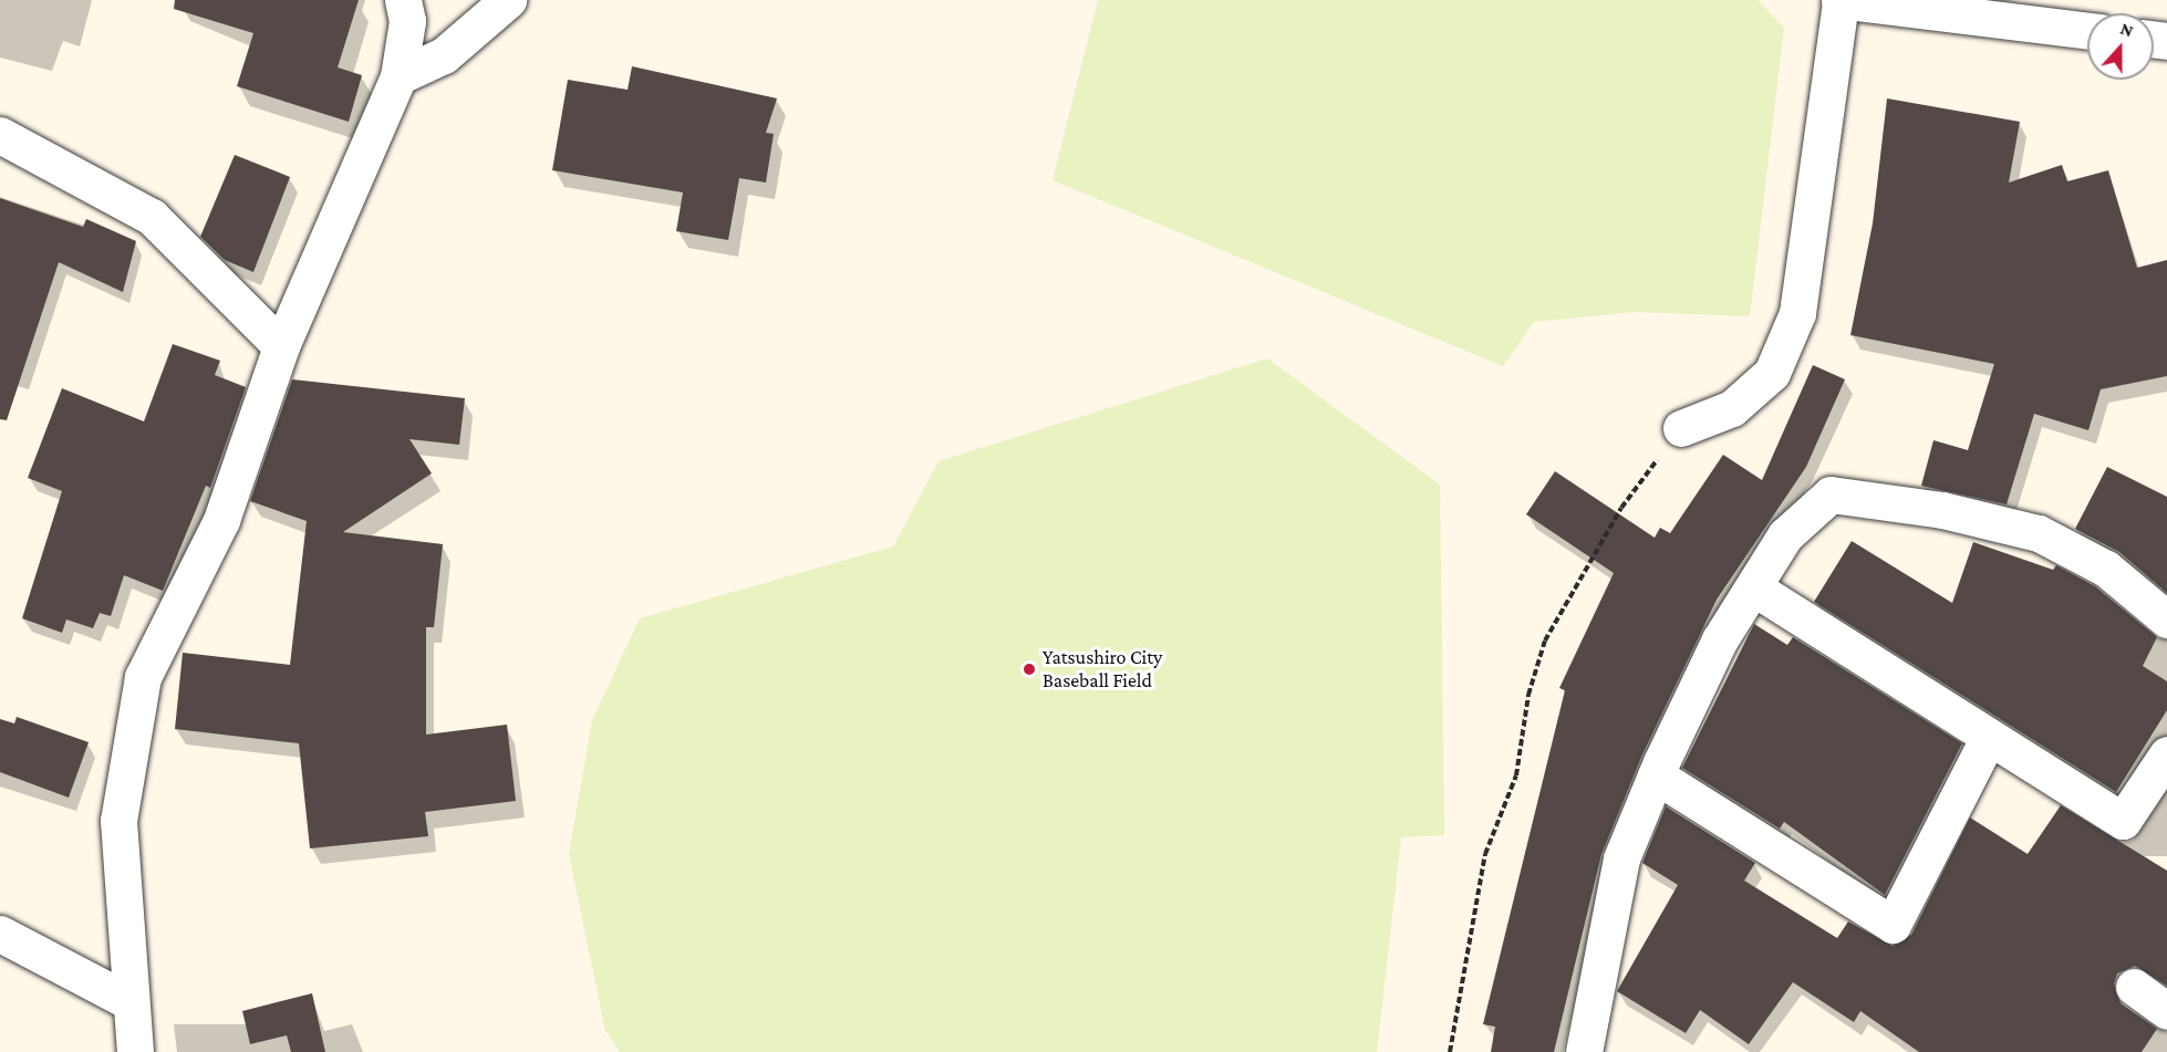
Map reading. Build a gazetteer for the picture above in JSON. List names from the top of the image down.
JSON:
{
  "places": ["Yatsushiro City Baseball Field"],
  "north": "top"
}
